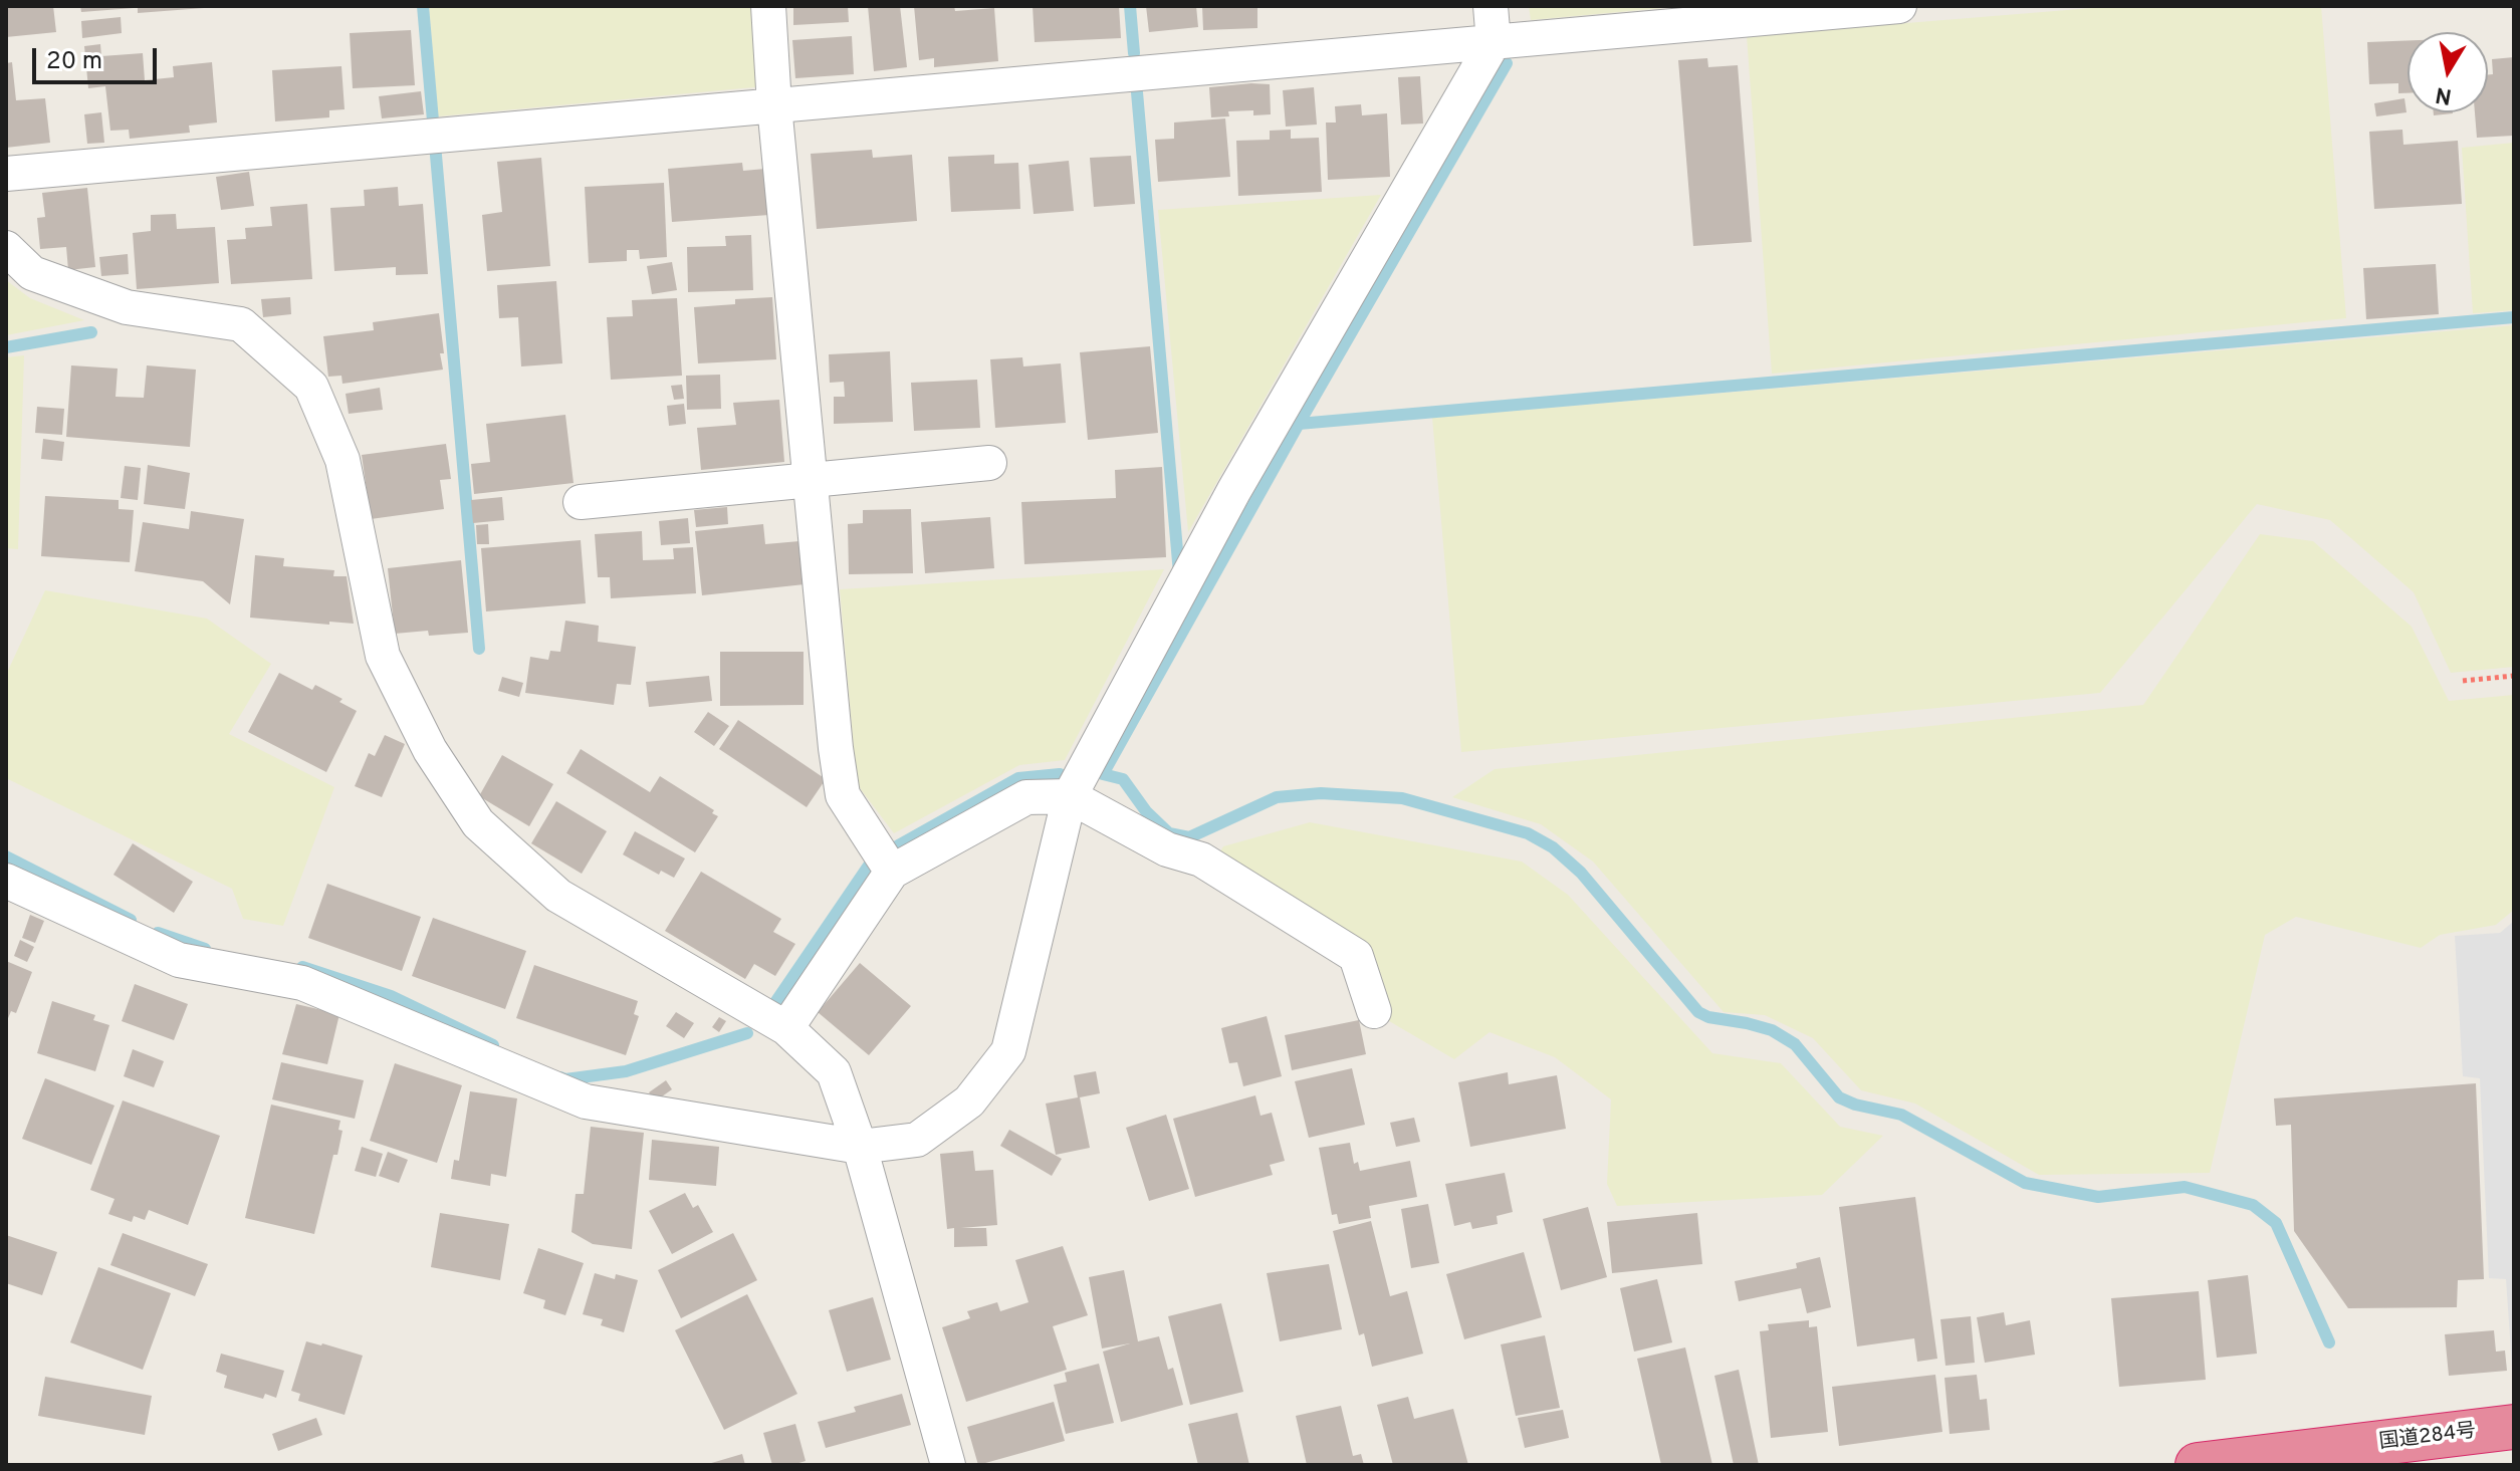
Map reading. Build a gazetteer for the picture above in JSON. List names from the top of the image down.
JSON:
{
  "streets": {
    "highway": ["国道284号"]
  },
  "scale_bar": "20 m",
  "north": "bottom"
}
